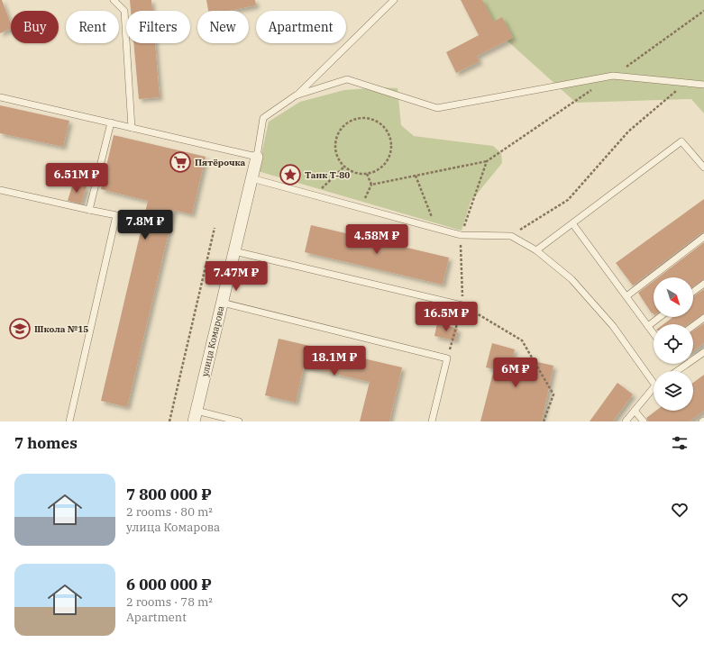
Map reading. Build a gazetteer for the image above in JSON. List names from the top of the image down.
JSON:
{
  "streets": {
    "street": ["улица Комарова"]
  },
  "places": {
    "supermarket": ["Пятёрочка"],
    "place": ["Танк Т-80"],
    "school or university": ["Школа №15"]
  },
  "north": "bottom right",
  "page": {
    "chip": [
      "Buy",
      "Rent",
      "Filters",
      "New",
      "Apartment"
    ],
    "price": [
      "6.51M ₽",
      "7.8M ₽",
      "4.58M ₽",
      "7.47M ₽",
      "16.5M ₽",
      "18.1M ₽",
      "6M ₽"
    ],
    "heading": "7 homes",
    "list": [
      {
        "name": "7 800 000 ₽",
        "note": "2 rooms · 80 m² · улица Комарова"
      },
      {
        "name": "6 000 000 ₽",
        "note": "2 rooms · 78 m² · Apartment"
      }
    ]
  }
}
